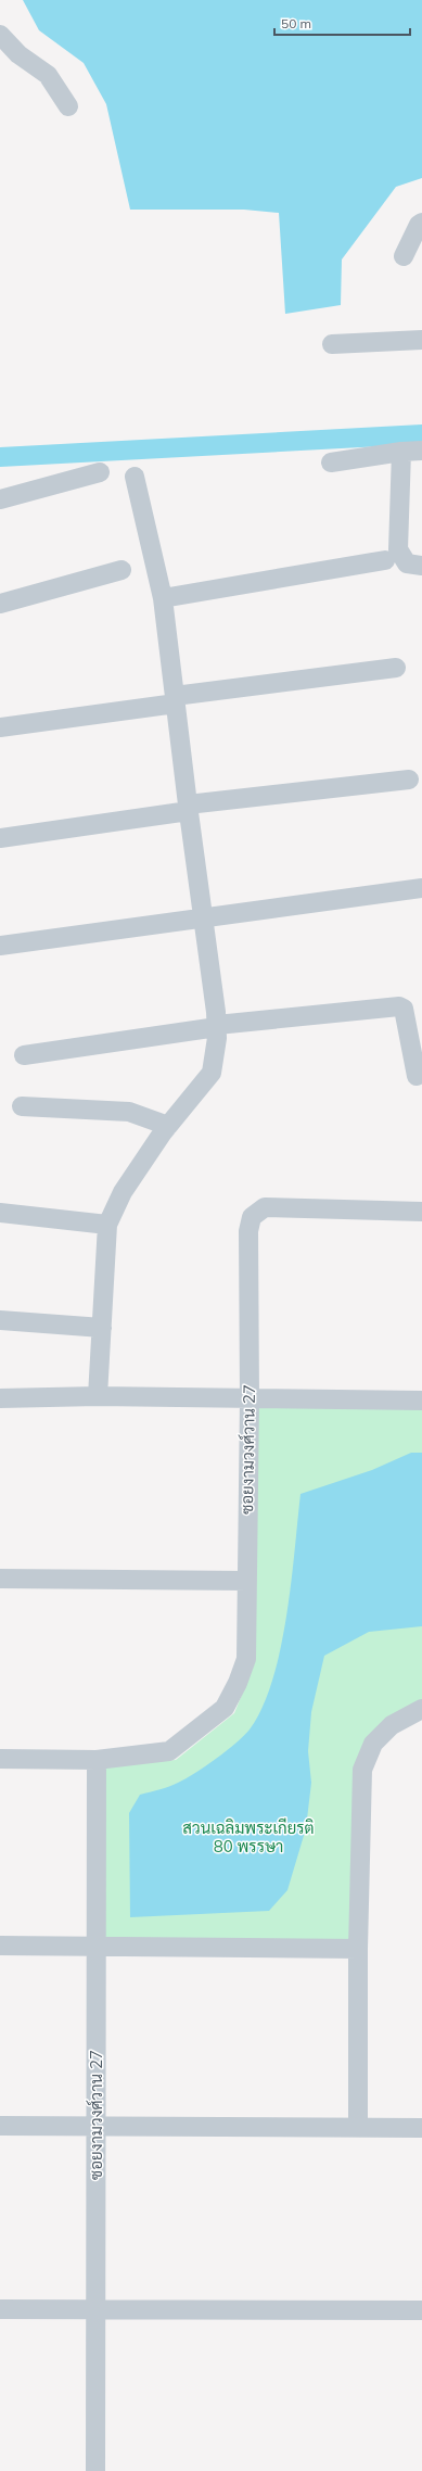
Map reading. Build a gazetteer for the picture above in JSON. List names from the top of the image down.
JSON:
{
  "streets": {
    "street": ["ซอยงามวงศ์วาน 27"]
  },
  "parks": ["สวนเฉลิมพระเกียรติ 80 พรรษา"],
  "scale_bar": "50 m"
}
